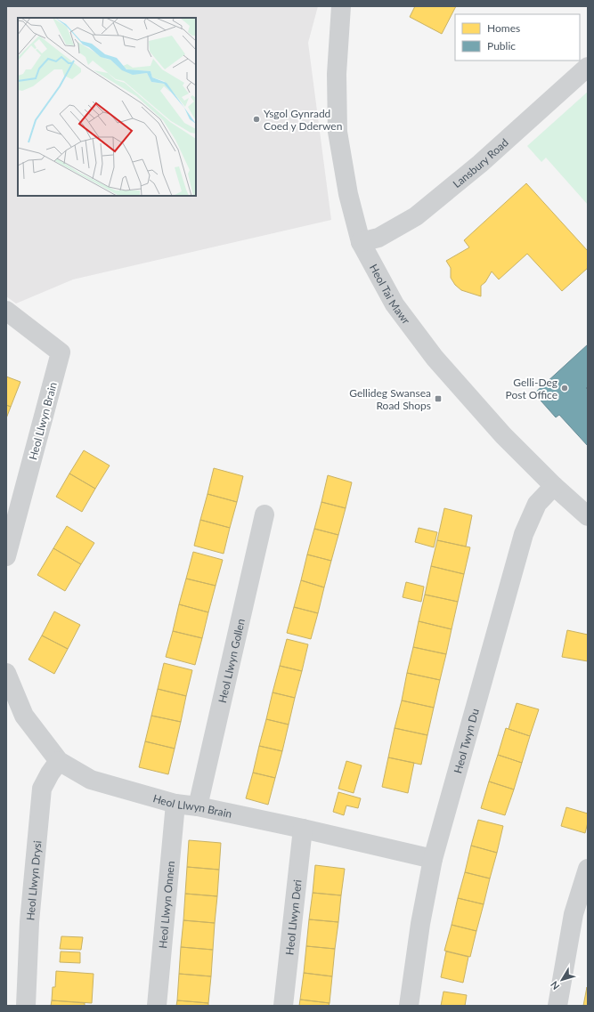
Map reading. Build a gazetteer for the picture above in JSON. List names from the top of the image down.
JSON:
{
  "streets": {
    "street": [
      "Lansbury Road",
      "Heol Tai Mawr",
      "Heol Llwyn Brain",
      "Heol Llwyn Gollen",
      "Heol Twyn Du",
      "Heol Llwyn Drysi",
      "Heol Llwyn Onnen",
      "Heol Llwyn Deri"
    ]
  },
  "crossings": [
    ["Lansbury Road", "Heol Tai Mawr"],
    ["Heol Tai Mawr", "Heol Twyn Du"],
    ["Heol Llwyn Brain", "Heol Llwyn Gollen"],
    ["Heol Llwyn Brain", "Heol Twyn Du"],
    ["Heol Llwyn Brain", "Heol Llwyn Drysi"],
    ["Heol Llwyn Brain", "Heol Llwyn Onnen"],
    ["Heol Llwyn Brain", "Heol Llwyn Deri"]
  ],
  "places": {
    "other": ["Ysgol Gynradd Coed y Dderwen", "Gelli-Deg Post Office"],
    "transit": ["Gellideg Swansea Road Shops"]
  },
  "legend": ["Homes", "Public"],
  "north": "bottom left"
}
